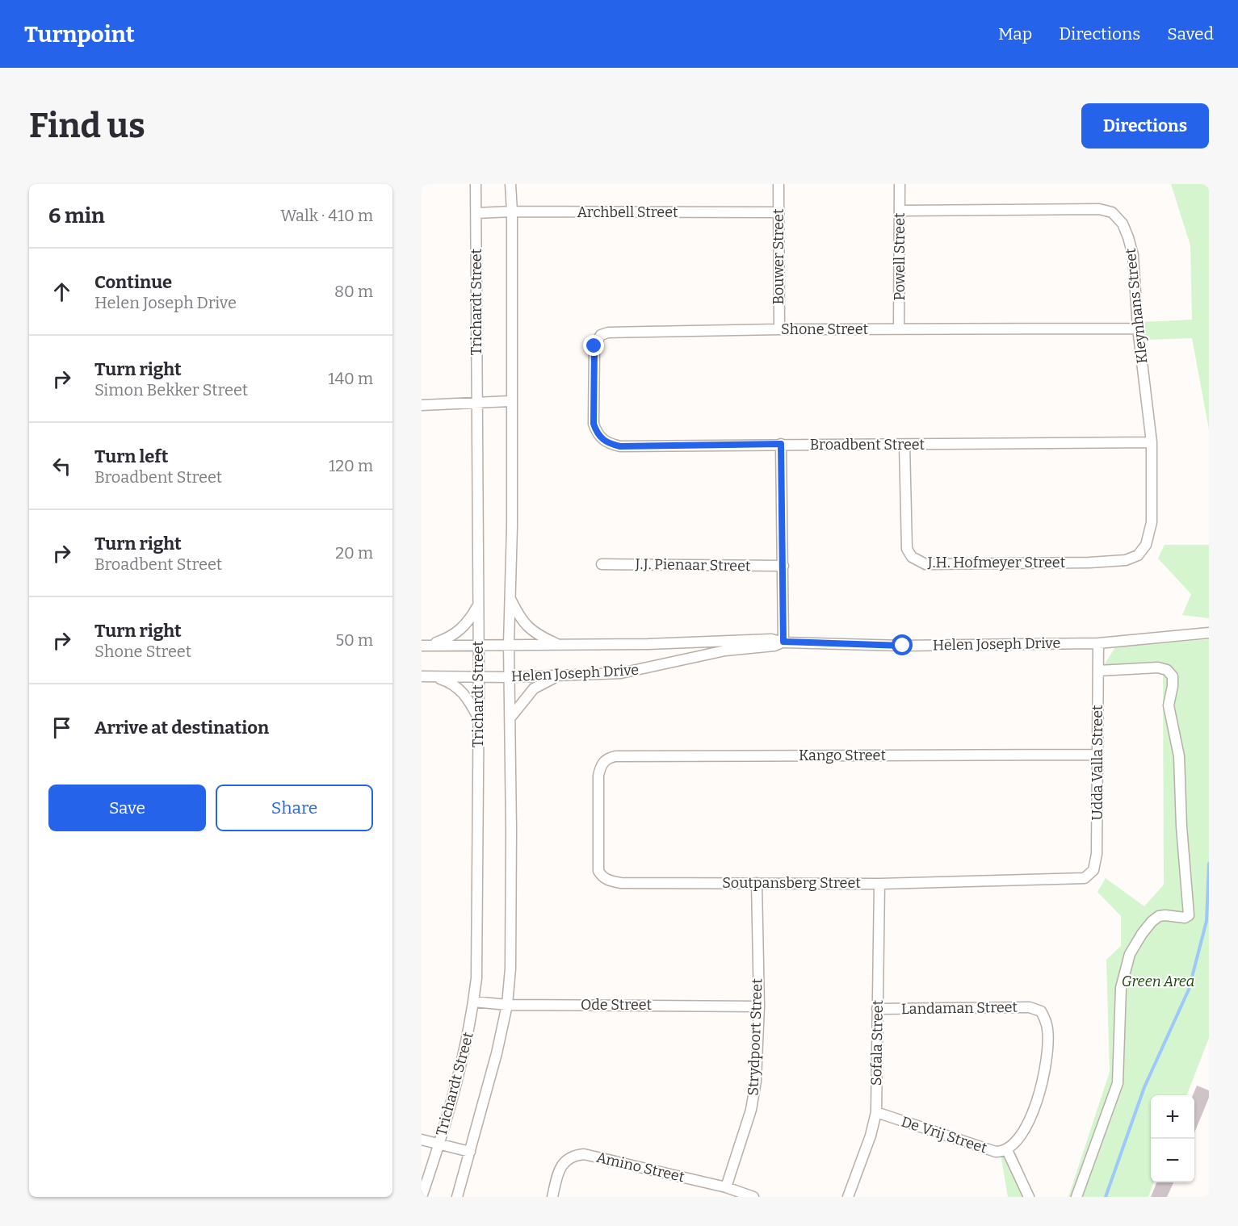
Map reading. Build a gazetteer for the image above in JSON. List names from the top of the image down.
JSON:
{
  "streets": {
    "street": [
      "Archbell Street",
      "Bouwer Street",
      "Powell Street",
      "Trichardt Street",
      "Kleynhans Street",
      "Shone Street",
      "Broadbent Street",
      "J.H. Hofmeyer Street",
      "J.J. Pienaar Street",
      "Helen Joseph Drive",
      "Kango Street",
      "Udda Valla Street",
      "Soutpansberg Street",
      "Ode Street",
      "Landaman Street",
      "Strydpoort Street",
      "Sofala Street",
      "De Vrij Street",
      "Amino Street"
    ]
  },
  "crossings": [
    ["Archbell Street", "Bouwer Street"],
    ["Archbell Street", "Trichardt Street"],
    ["Bouwer Street", "Shone Street"],
    ["Powell Street", "Kleynhans Street"],
    ["Powell Street", "Shone Street"],
    ["Trichardt Street", "Helen Joseph Drive"],
    ["Trichardt Street", "Ode Street"],
    ["Kleynhans Street", "Shone Street"],
    ["Kleynhans Street", "Broadbent Street"],
    ["Kleynhans Street", "J.H. Hofmeyer Street"],
    ["Shone Street", "Broadbent Street"],
    ["Broadbent Street", "J.H. Hofmeyer Street"],
    ["Helen Joseph Drive", "Udda Valla Street"],
    ["Kango Street", "Udda Valla Street"],
    ["Kango Street", "Soutpansberg Street"],
    ["Udda Valla Street", "Soutpansberg Street"],
    ["Soutpansberg Street", "Strydpoort Street"],
    ["Soutpansberg Street", "Sofala Street"],
    ["Ode Street", "Strydpoort Street"],
    ["Landaman Street", "Sofala Street"],
    ["Landaman Street", "De Vrij Street"],
    ["Strydpoort Street", "Amino Street"],
    ["Sofala Street", "De Vrij Street"]
  ],
  "parks": ["Green Area"],
  "page": {
    "header": "Turnpoint",
    "nav": ["Map", "Directions", "Saved"],
    "buttons": [
      "Directions",
      ["Save", "Share"]
    ],
    "title": "Find us",
    "heading": ["6 min", "Walk · 410 m"],
    "list": [
      ["Continue", "Helen Joseph Drive", "80 m"],
      ["Turn right", "Simon Bekker Street", "140 m"],
      ["Turn left", "Broadbent Street", "120 m"],
      ["Turn right", "Broadbent Street", "20 m"],
      ["Turn right", "Shone Street", "50 m"],
      "Arrive at destination"
    ],
    "map_buttons": ["+", "−"]
  }
}
